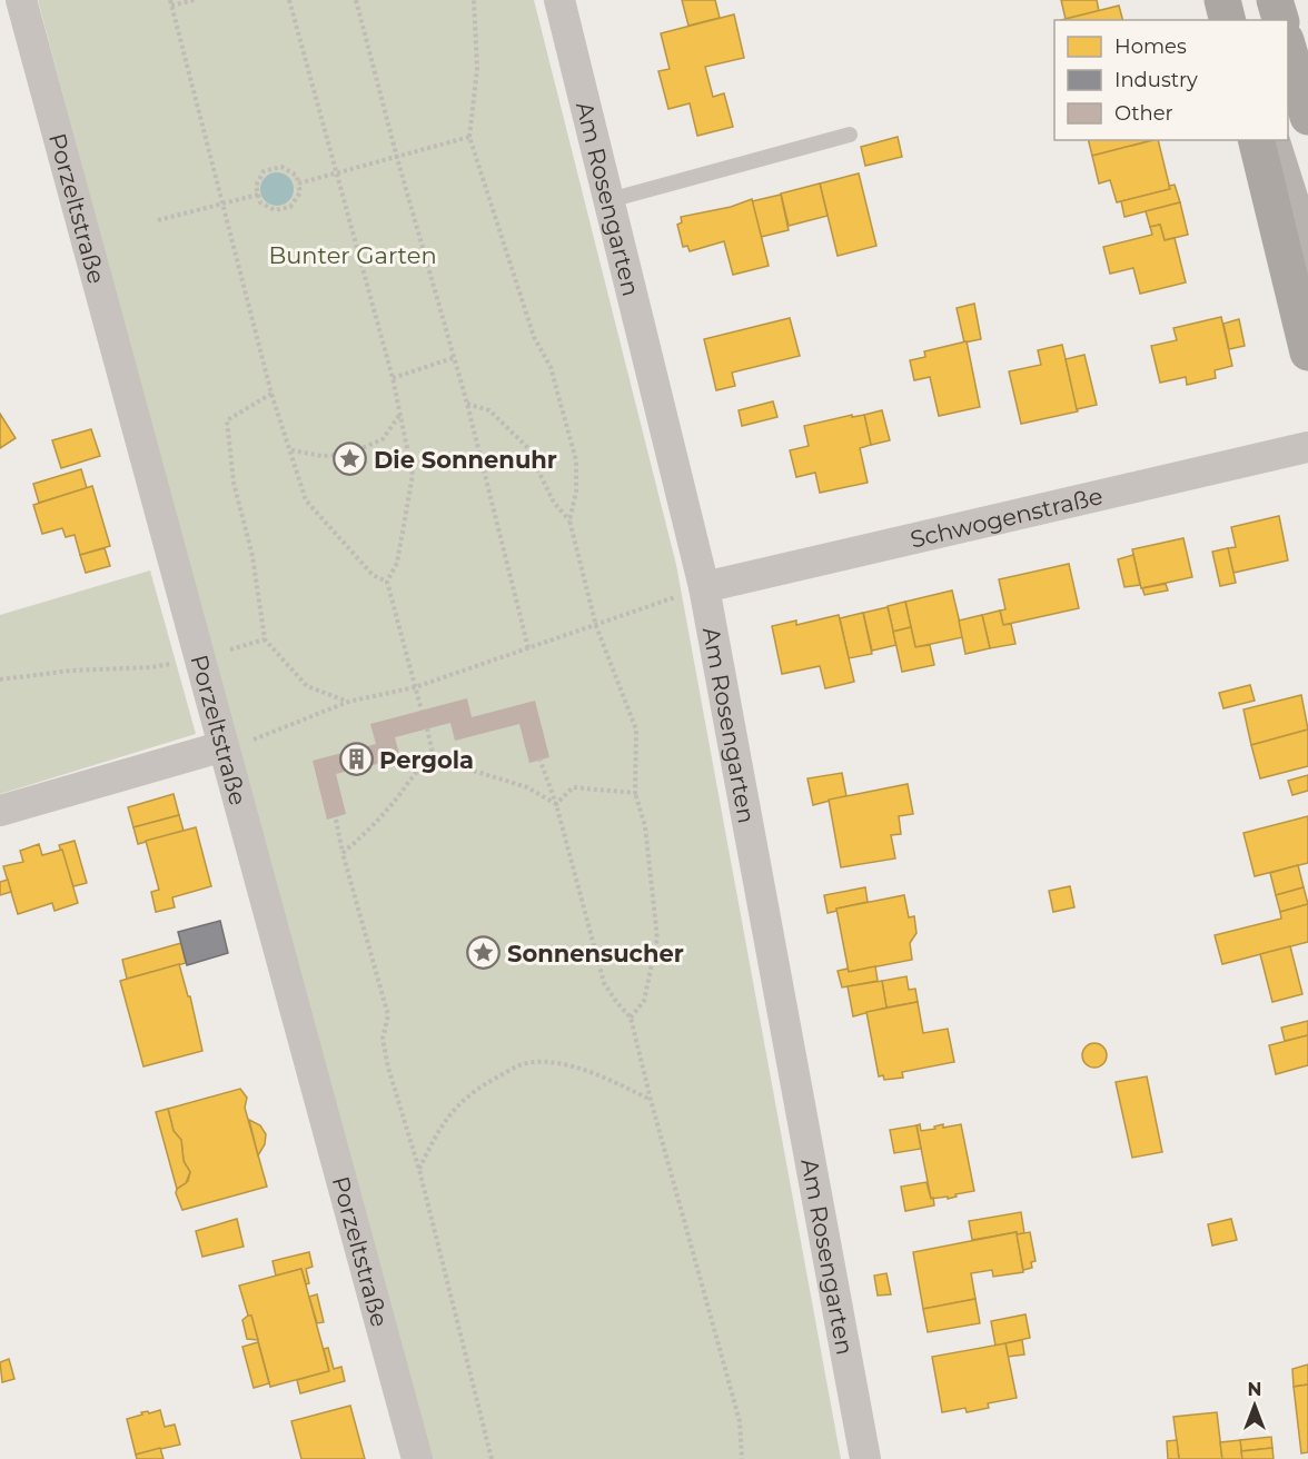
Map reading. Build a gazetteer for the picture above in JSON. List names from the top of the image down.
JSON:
{
  "streets": {
    "street": ["Am Rosengarten", "Porzeltstraße", "Schwogenstraße"]
  },
  "crossings": [
    ["Am Rosengarten", "Schwogenstraße"]
  ],
  "parks": ["Bunter Garten"],
  "places": {
    "place": ["Die Sonnenuhr", "Sonnensucher"],
    "building": ["Pergola"]
  },
  "legend": ["Homes", "Industry", "Other"],
  "north": "top"
}
